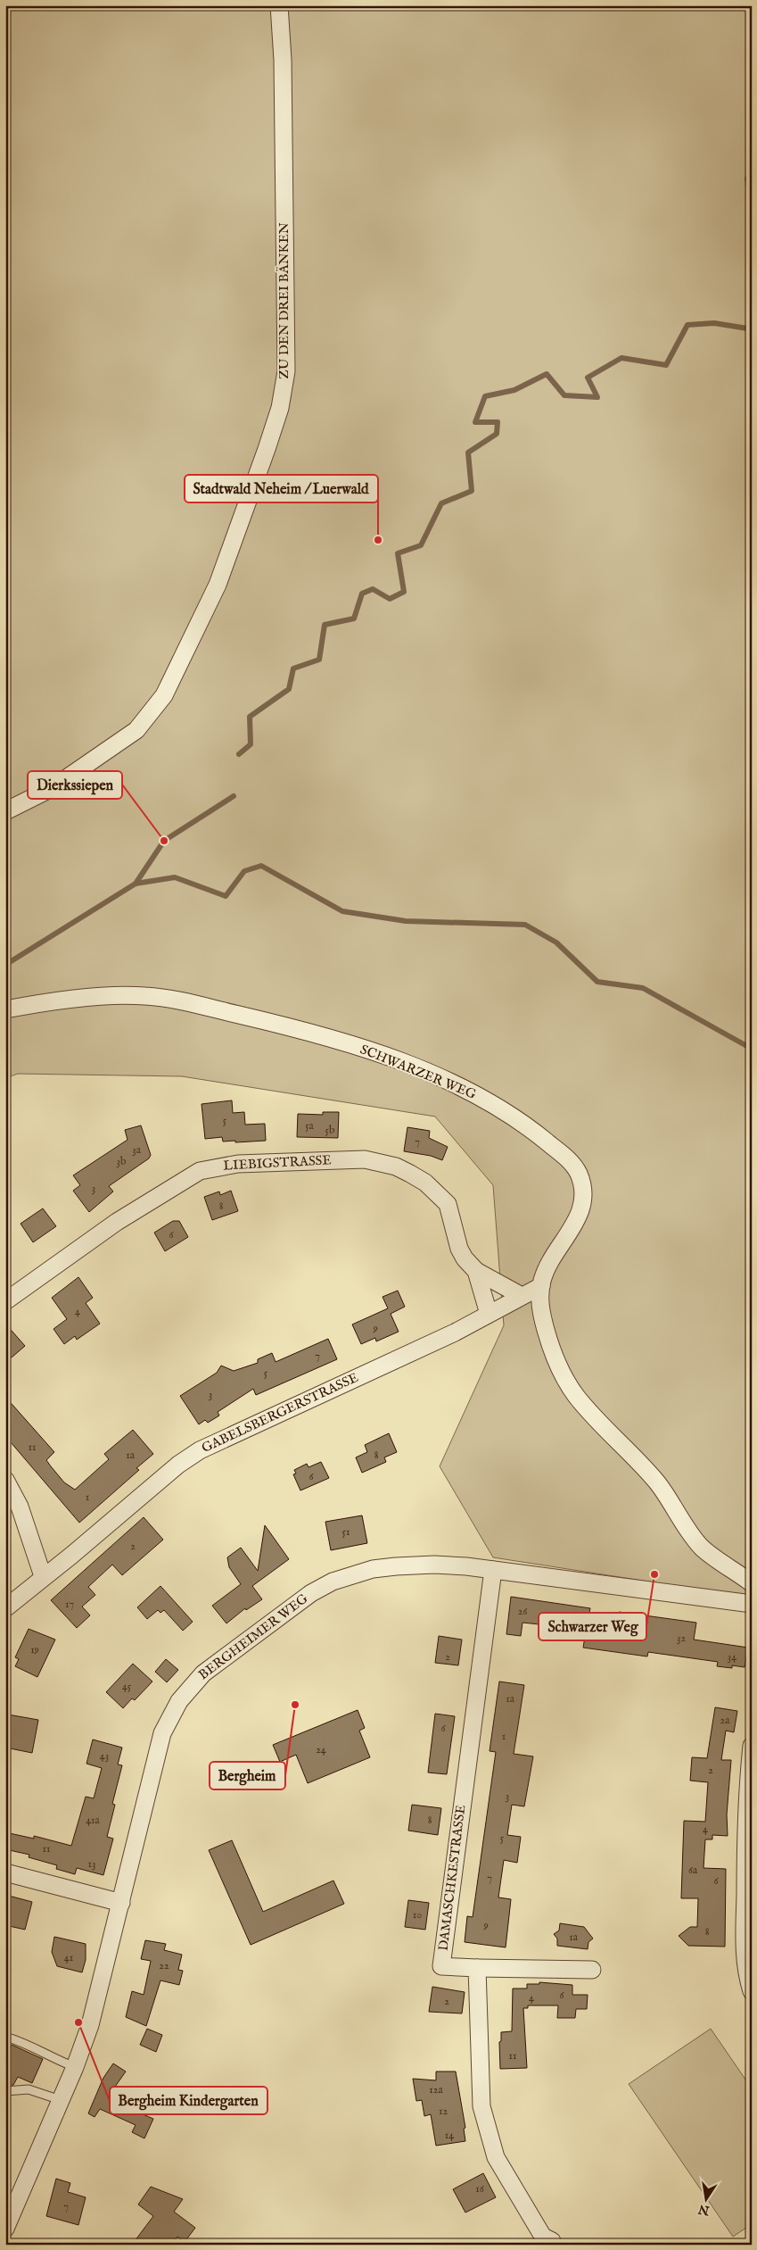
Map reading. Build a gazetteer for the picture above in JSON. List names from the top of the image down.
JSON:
{
  "streets": {
    "street": [
      "ZU DEN DREI BÄNKEN",
      "SCHWARZER WEG",
      "LIEBIGSTRASSE",
      "GABELSBERGERSTRASSE",
      "BERGHEIMER WEG",
      "DAMASCHKESTRASSE"
    ]
  },
  "crossings": [
    ["SCHWARZER WEG", "GABELSBERGERSTRASSE"],
    ["LIEBIGSTRASSE", "GABELSBERGERSTRASSE"],
    ["BERGHEIMER WEG", "DAMASCHKESTRASSE"]
  ],
  "places": [
    "Stadtwald Neheim / Luerwald",
    "Dierkssiepen",
    "Schwarzer Weg",
    "Bergheim",
    "Bergheim Kindergarten"
  ],
  "house_numbers": [
    "5",
    "5a",
    "5b",
    "7",
    "3a",
    "3b",
    "3",
    "8",
    "6",
    "4",
    "9",
    "7",
    "5",
    "3",
    "11",
    "1a",
    "8",
    "6",
    "1",
    "51",
    "2",
    "17",
    "26",
    "32",
    "19",
    "2",
    "34",
    "45",
    "1a",
    "2a",
    "6",
    "1",
    "24",
    "43",
    "2",
    "3",
    "41a",
    "8",
    "4",
    "5",
    "11",
    "13",
    "6a",
    "7",
    "6",
    "10",
    "9",
    "8",
    "1a",
    "41",
    "22",
    "6",
    "4",
    "2",
    "11",
    "12a",
    "12",
    "14",
    "16",
    "7"
  ],
  "north": "bottom"
}
